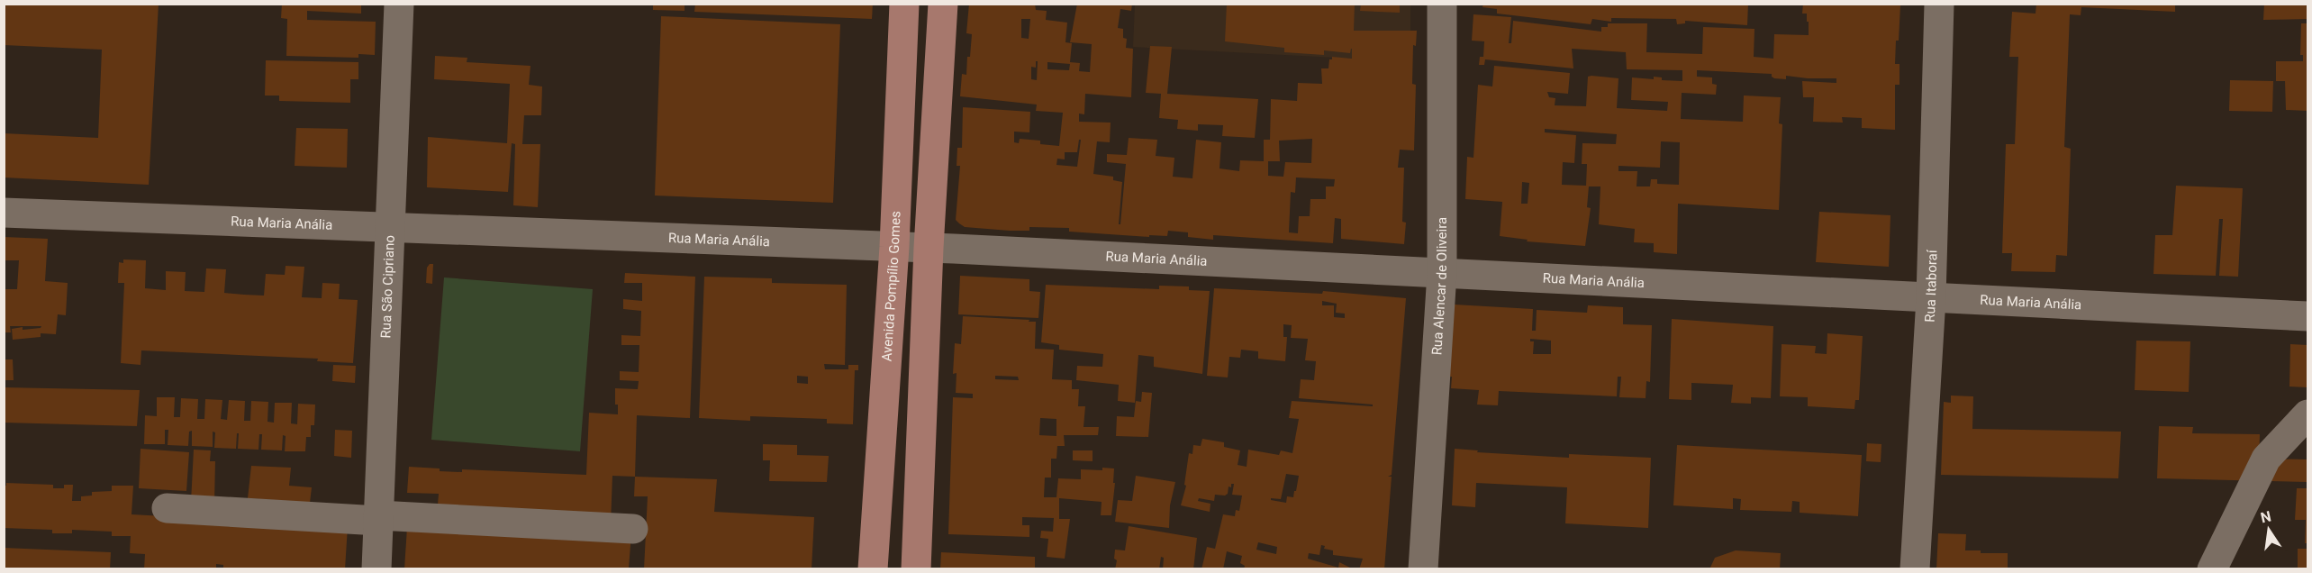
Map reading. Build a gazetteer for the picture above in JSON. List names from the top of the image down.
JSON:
{
  "streets": {
    "main road": ["Avenida Pompílio Gomes"],
    "street": [
      "Rua Maria Anália",
      "Rua São Cipriano",
      "Rua Alencar de Oliveira",
      "Rua Itaboraí"
    ]
  },
  "crossings": [
    ["Rua Maria Anália", "Rua São Cipriano"],
    ["Rua Maria Anália", "Avenida Pompílio Gomes"],
    ["Rua Maria Anália", "Rua Alencar de Oliveira"],
    ["Rua Maria Anália", "Rua Itaboraí"]
  ],
  "north": "top"
}
